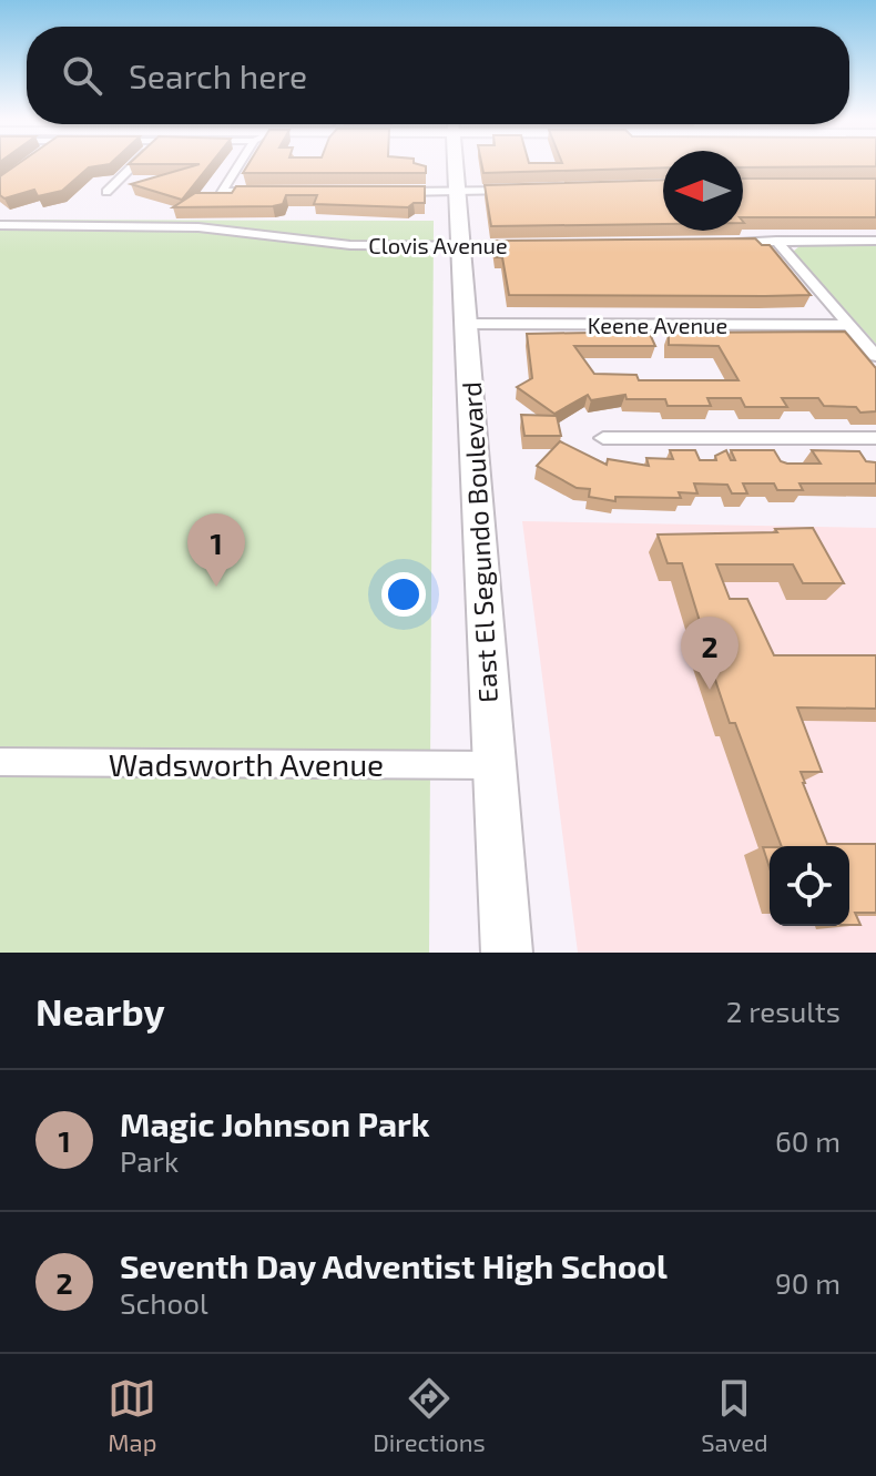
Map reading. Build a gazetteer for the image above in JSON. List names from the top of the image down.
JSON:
{
  "streets": {
    "main road": ["East El Segundo Boulevard"],
    "street": ["Clovis Avenue", "Keene Avenue", "Wadsworth Avenue"]
  },
  "crossings": [
    ["Clovis Avenue", "East El Segundo Boulevard"],
    ["Keene Avenue", "East El Segundo Boulevard"],
    ["East El Segundo Boulevard", "Wadsworth Avenue"]
  ],
  "north": "left",
  "page": {
    "search": "Search here",
    "pins": ["1", "2"],
    "heading": ["Nearby", "2 results"],
    "list": [
      {
        "mark": "1",
        "name": "Magic Johnson Park",
        "note": "Park",
        "value": "60 m"
      },
      {
        "mark": "2",
        "name": "Seventh Day Adventist High School",
        "note": "School",
        "value": "90 m"
      }
    ],
    "nav": ["Map", "Directions", "Saved"]
  }
}
